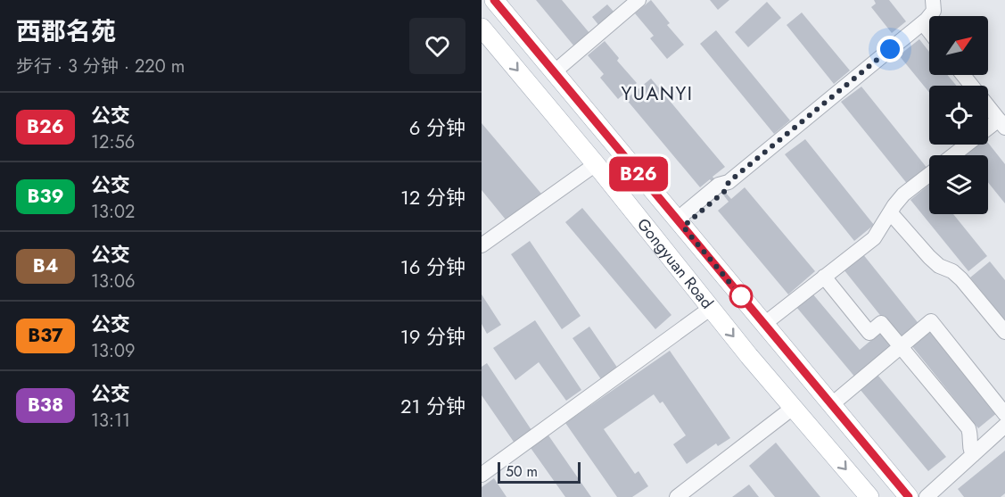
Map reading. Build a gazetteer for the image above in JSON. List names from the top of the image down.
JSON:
{
  "streets": {
    "main road": ["Gongyuan Road"]
  },
  "districts": ["YUANYI"],
  "lines": ["bus line B26"],
  "scale_bar": "50 m",
  "north": "top right",
  "page": {
    "heading": ["西郡名苑", "步行 · 3 分钟 · 220 m"],
    "on_map": "B26",
    "list": [
      {
        "mark": "B26",
        "name": "公交",
        "note": "12:56",
        "value": "6 分钟"
      },
      {
        "mark": "B39",
        "name": "公交",
        "note": "13:02",
        "value": "12 分钟"
      },
      {
        "mark": "B4",
        "name": "公交",
        "note": "13:06",
        "value": "16 分钟"
      },
      {
        "mark": "B37",
        "name": "公交",
        "note": "13:09",
        "value": "19 分钟"
      },
      {
        "mark": "B38",
        "name": "公交",
        "note": "13:11",
        "value": "21 分钟"
      }
    ],
    "scale": "50 m"
  }
}
